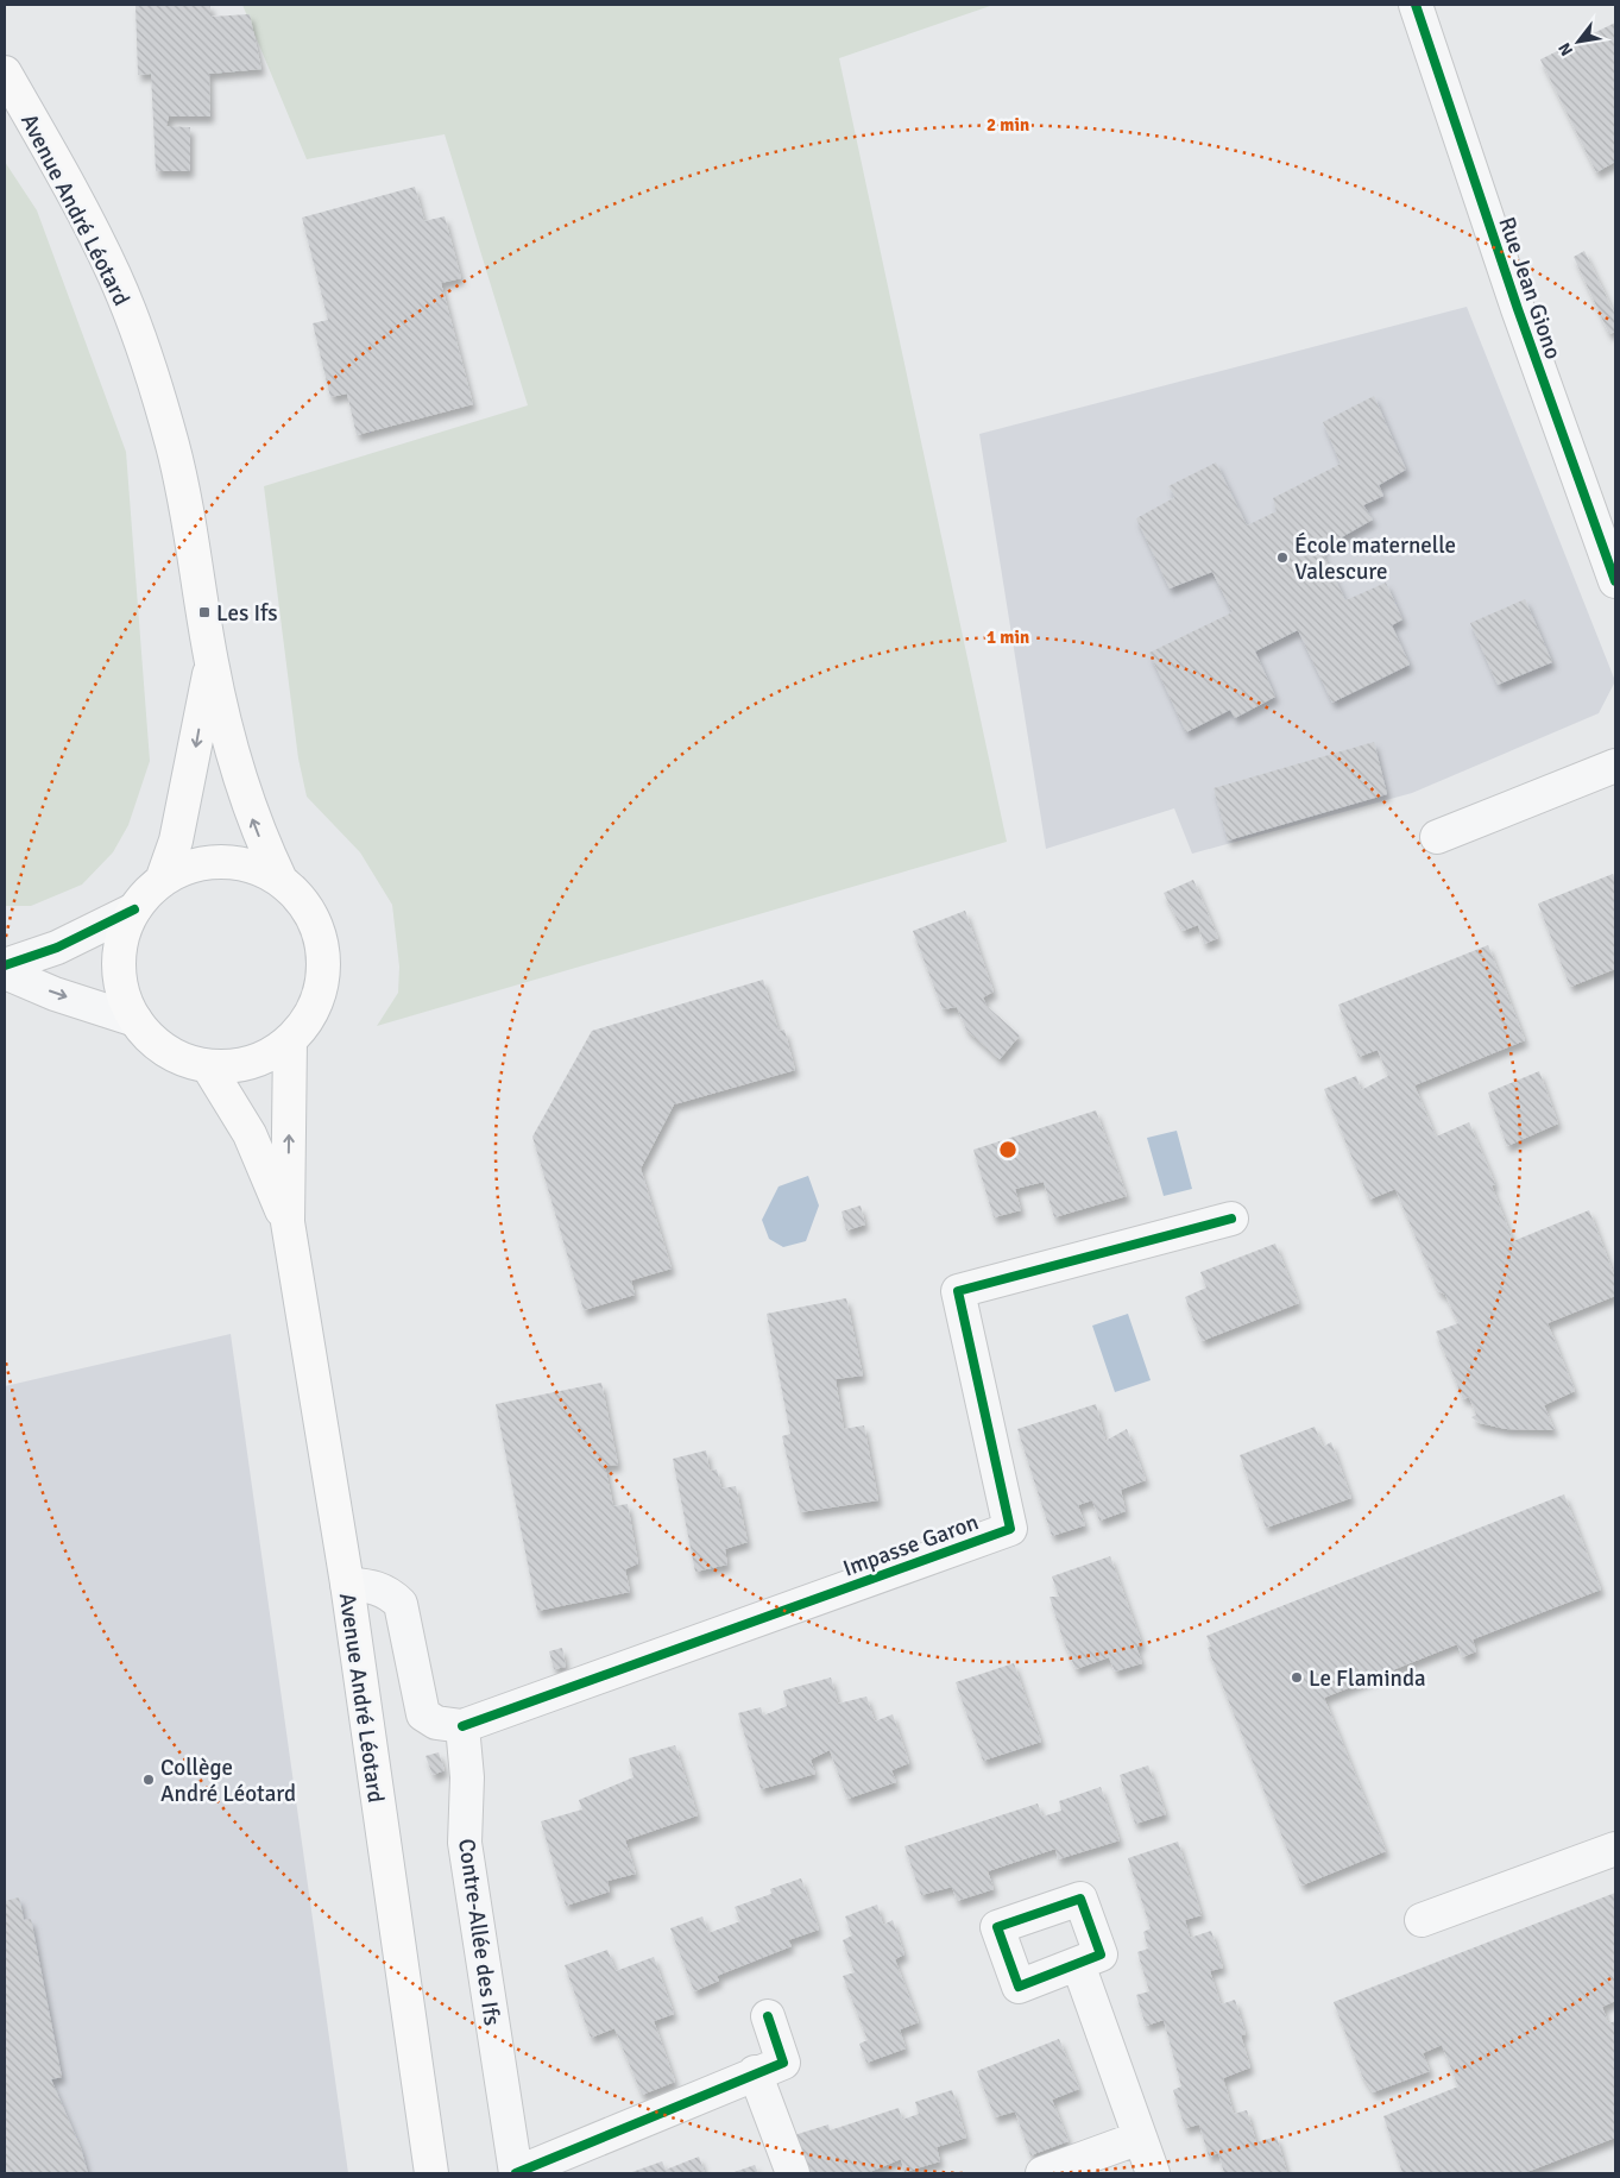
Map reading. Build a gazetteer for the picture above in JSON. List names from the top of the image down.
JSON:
{
  "streets": {
    "main road": ["Avenue André Léotard"],
    "street": ["Rue Jean Giono", "Impasse Garon", "Contre-Allée des Ifs"]
  },
  "crossings": [
    ["Impasse Garon", "Contre-Allée des Ifs"]
  ],
  "places": {
    "other": ["École maternelle Valescure", "Le Flaminda", "Collège André Léotard"],
    "transit": ["Les Ifs"]
  },
  "north": "bottom left",
  "rings": ["2 min", "1 min"]
}
